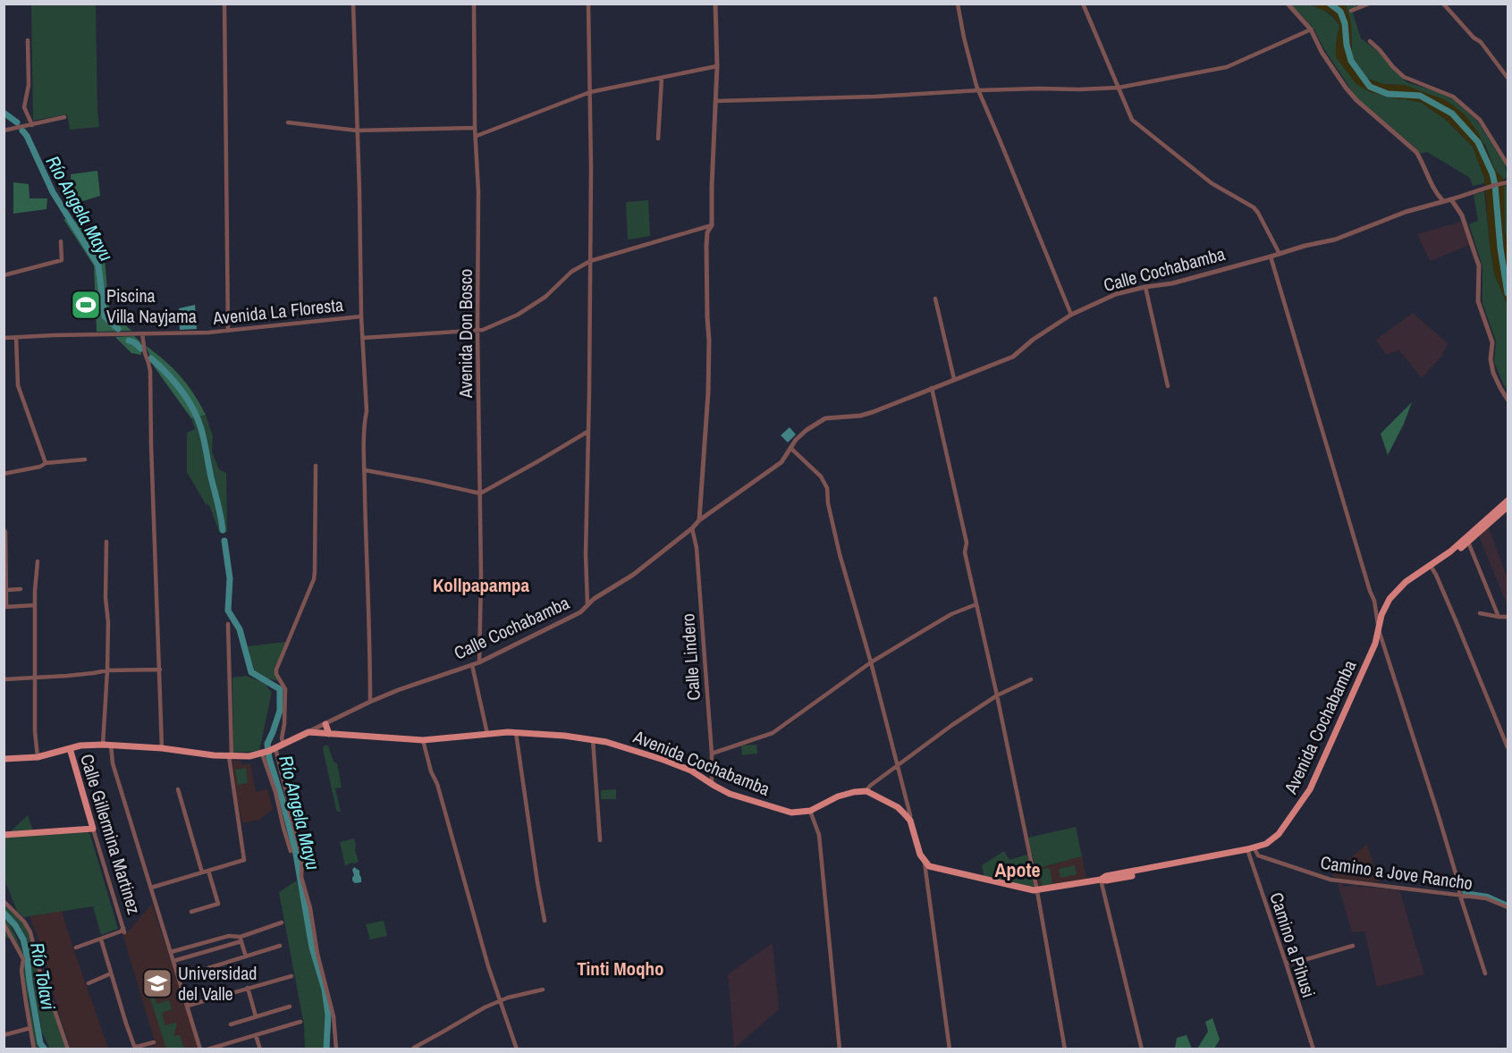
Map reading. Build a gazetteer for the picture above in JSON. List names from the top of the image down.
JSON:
{
  "streets": {
    "main road": ["Calle Cochabamba", "Avenida Cochabamba", "Calle Gillermina Martinez"],
    "street": [
      "Avenida La Floresta",
      "Avenida Don Bosco",
      "Calle Lindero",
      "Camino a Jove Rancho",
      "Camino a Pihusi"
    ]
  },
  "crossings": [
    ["Calle Cochabamba", "Avenida Don Bosco"],
    ["Calle Cochabamba", "Calle Lindero"],
    ["Calle Cochabamba", "Avenida Cochabamba"],
    ["Calle Cochabamba", "Calle Gillermina Martinez"],
    ["Calle Lindero", "Avenida Cochabamba"],
    ["Avenida Cochabamba", "Camino a Jove Rancho"],
    ["Avenida Cochabamba", "Camino a Pihusi"]
  ],
  "districts": ["Kollpapampa", "Apote", "Tinti Moqho"],
  "water": ["Río Angela Mayu", "Río Tolavi"],
  "places": {
    "sports": ["Piscina Villa Nayjama"],
    "school or university": ["Universidad del Valle"]
  }
}
